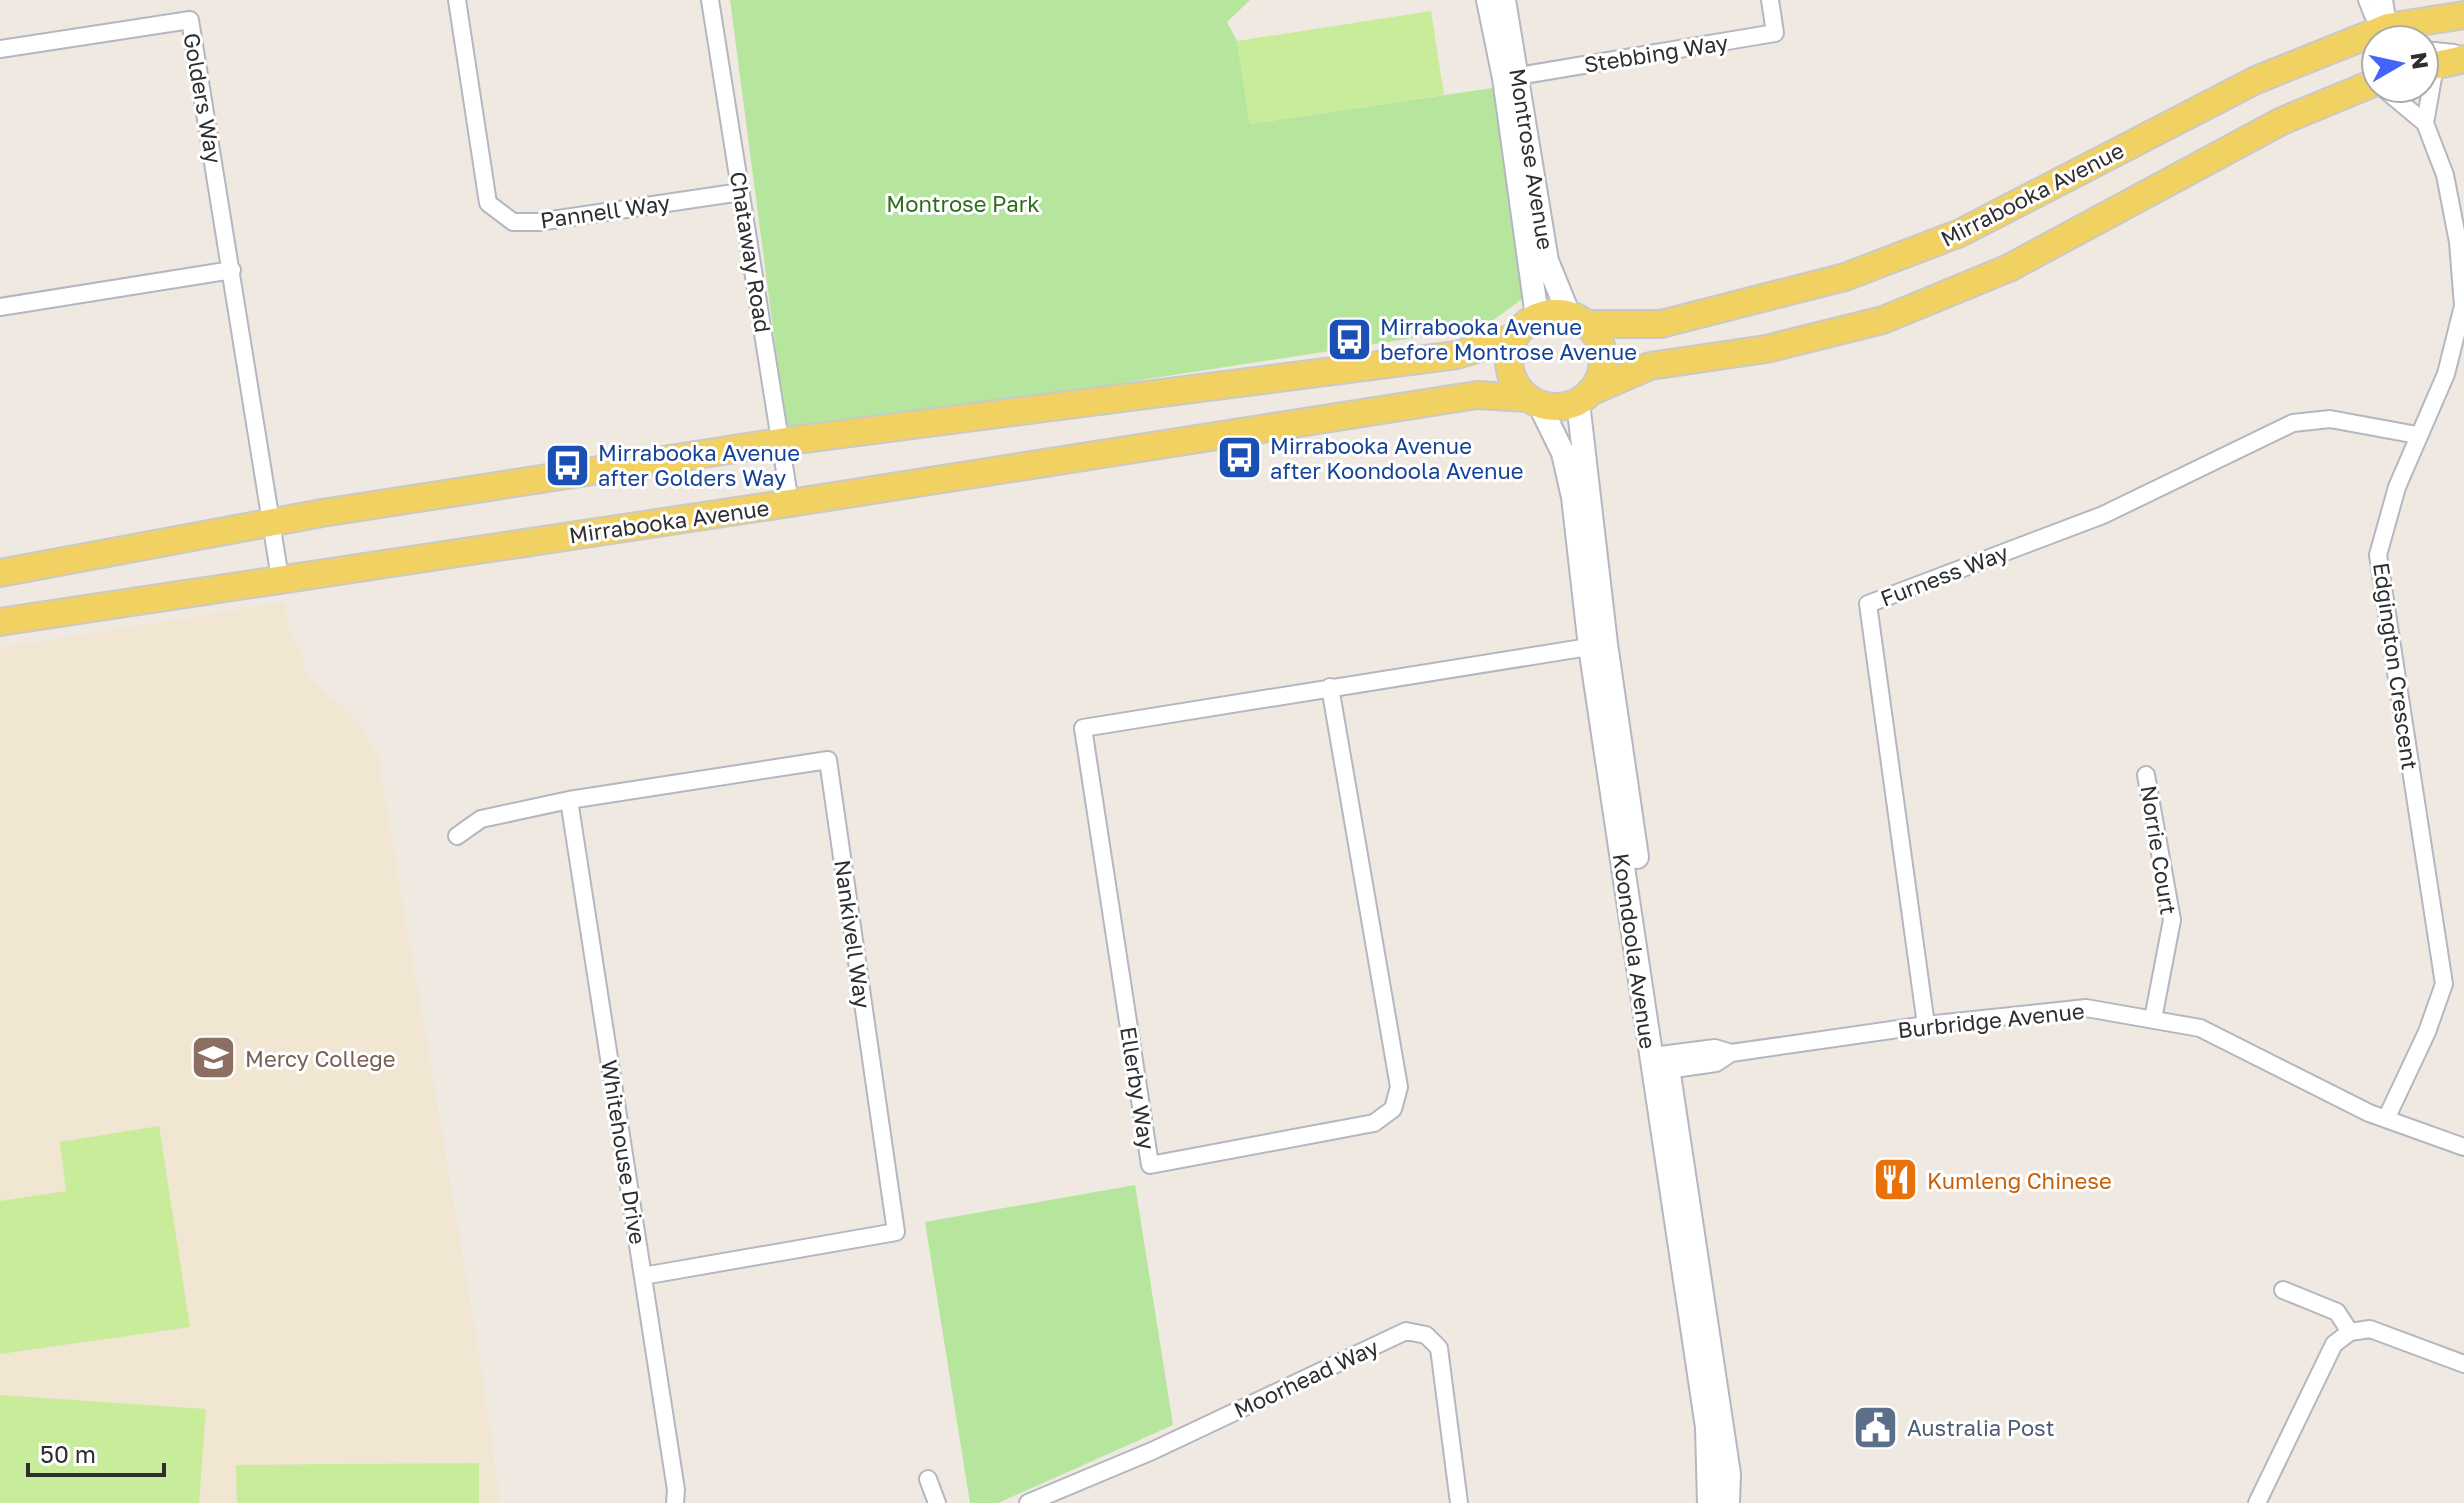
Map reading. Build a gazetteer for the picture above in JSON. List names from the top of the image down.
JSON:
{
  "streets": {
    "main road": ["Mirrabooka Avenue"],
    "street": [
      "Stebbing Way",
      "Golders Way",
      "Montrose Avenue",
      "Pannell Way",
      "Chataway Road",
      "Furness Way",
      "Edgington Crescent",
      "Norrie Court",
      "Nankivell Way",
      "Koondoola Avenue",
      "Burbridge Avenue",
      "Ellerby Way",
      "Whitehouse Drive",
      "Moorhead Way"
    ]
  },
  "crossings": [
    ["Stebbing Way", "Montrose Avenue"],
    ["Golders Way", "Mirrabooka Avenue"],
    ["Montrose Avenue", "Mirrabooka Avenue"],
    ["Montrose Avenue", "Koondoola Avenue"],
    ["Mirrabooka Avenue", "Chataway Road"],
    ["Mirrabooka Avenue", "Koondoola Avenue"],
    ["Pannell Way", "Chataway Road"],
    ["Furness Way", "Edgington Crescent"],
    ["Furness Way", "Burbridge Avenue"],
    ["Edgington Crescent", "Burbridge Avenue"],
    ["Norrie Court", "Burbridge Avenue"],
    ["Nankivell Way", "Whitehouse Drive"],
    ["Koondoola Avenue", "Burbridge Avenue"],
    ["Koondoola Avenue", "Ellerby Way"]
  ],
  "parks": ["Montrose Park"],
  "places": {
    "bus stop": ["Mirrabooka Avenue before Montrose Avenue", "Mirrabooka Avenue after Koondoola Avenue", "Mirrabooka Avenue after Golders Way"],
    "school or university": ["Mercy College"],
    "restaurant": ["Kumleng Chinese"],
    "public building": ["Australia Post"]
  },
  "scale_bar": "50 m",
  "north": "right"
}
